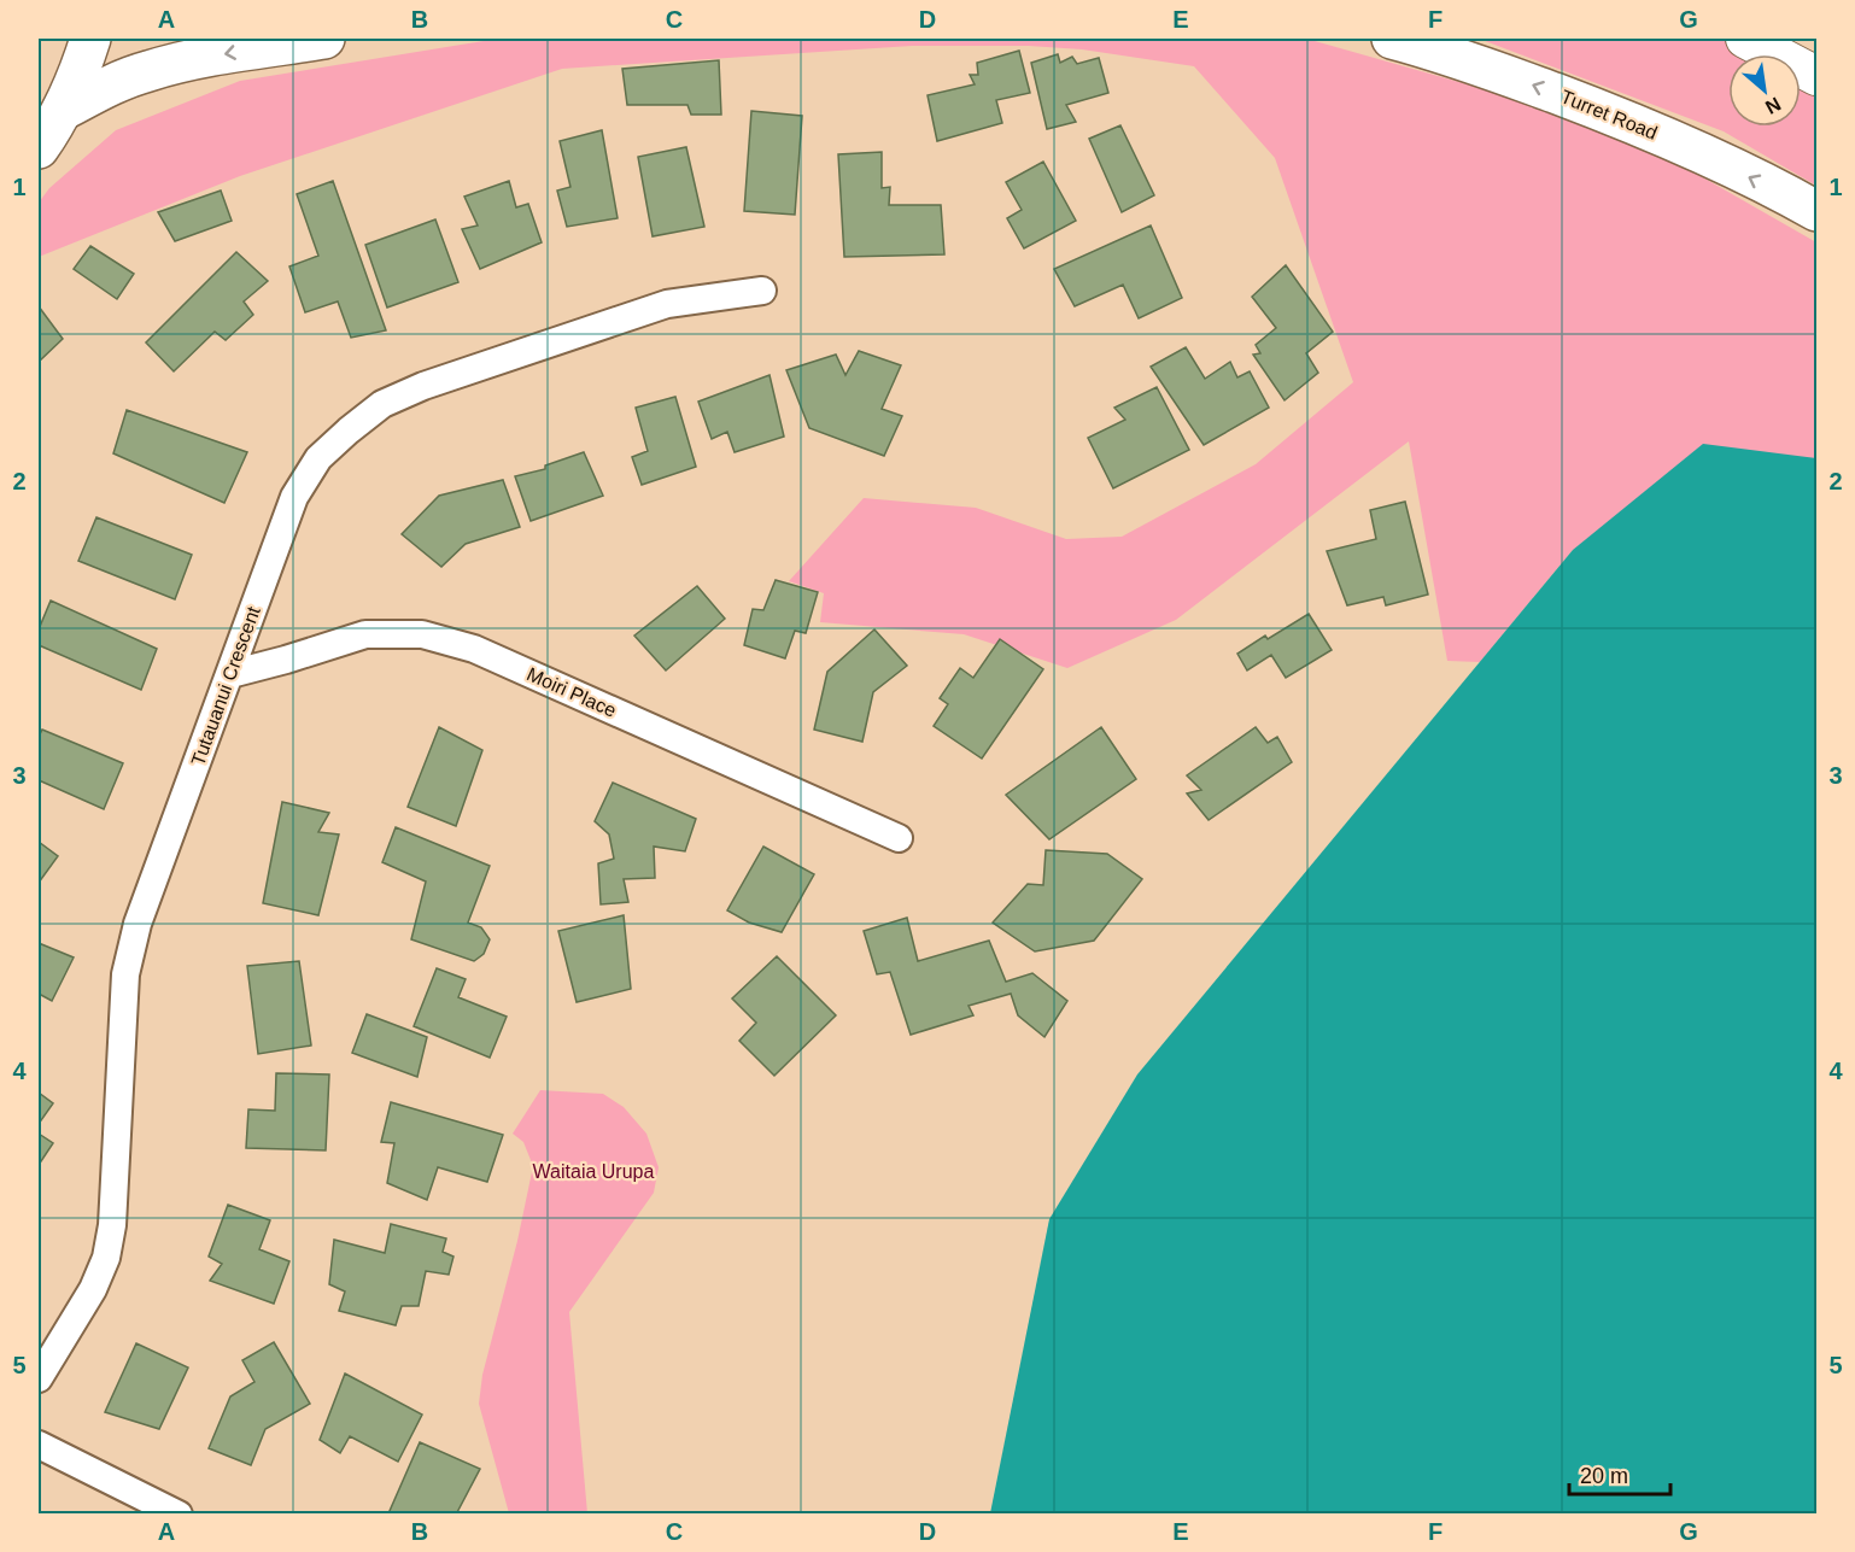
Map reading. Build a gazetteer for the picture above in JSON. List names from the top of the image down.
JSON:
{
  "streets": {
    "main road": ["Turret Road"],
    "street": ["Tutauanui Crescent", "Moiri Place"]
  },
  "crossings": [
    ["Tutauanui Crescent", "Moiri Place"]
  ],
  "one_way": ["Turret Road"],
  "parks": ["Waitaia Urupa"],
  "scale_bar": "20 m",
  "north": "bottom right",
  "grid": {
    "columns": [
      "A",
      "B",
      "C",
      "D",
      "E",
      "F",
      "G"
    ],
    "rows": [
      "1",
      "2",
      "3",
      "4",
      "5"
    ]
  }
}
